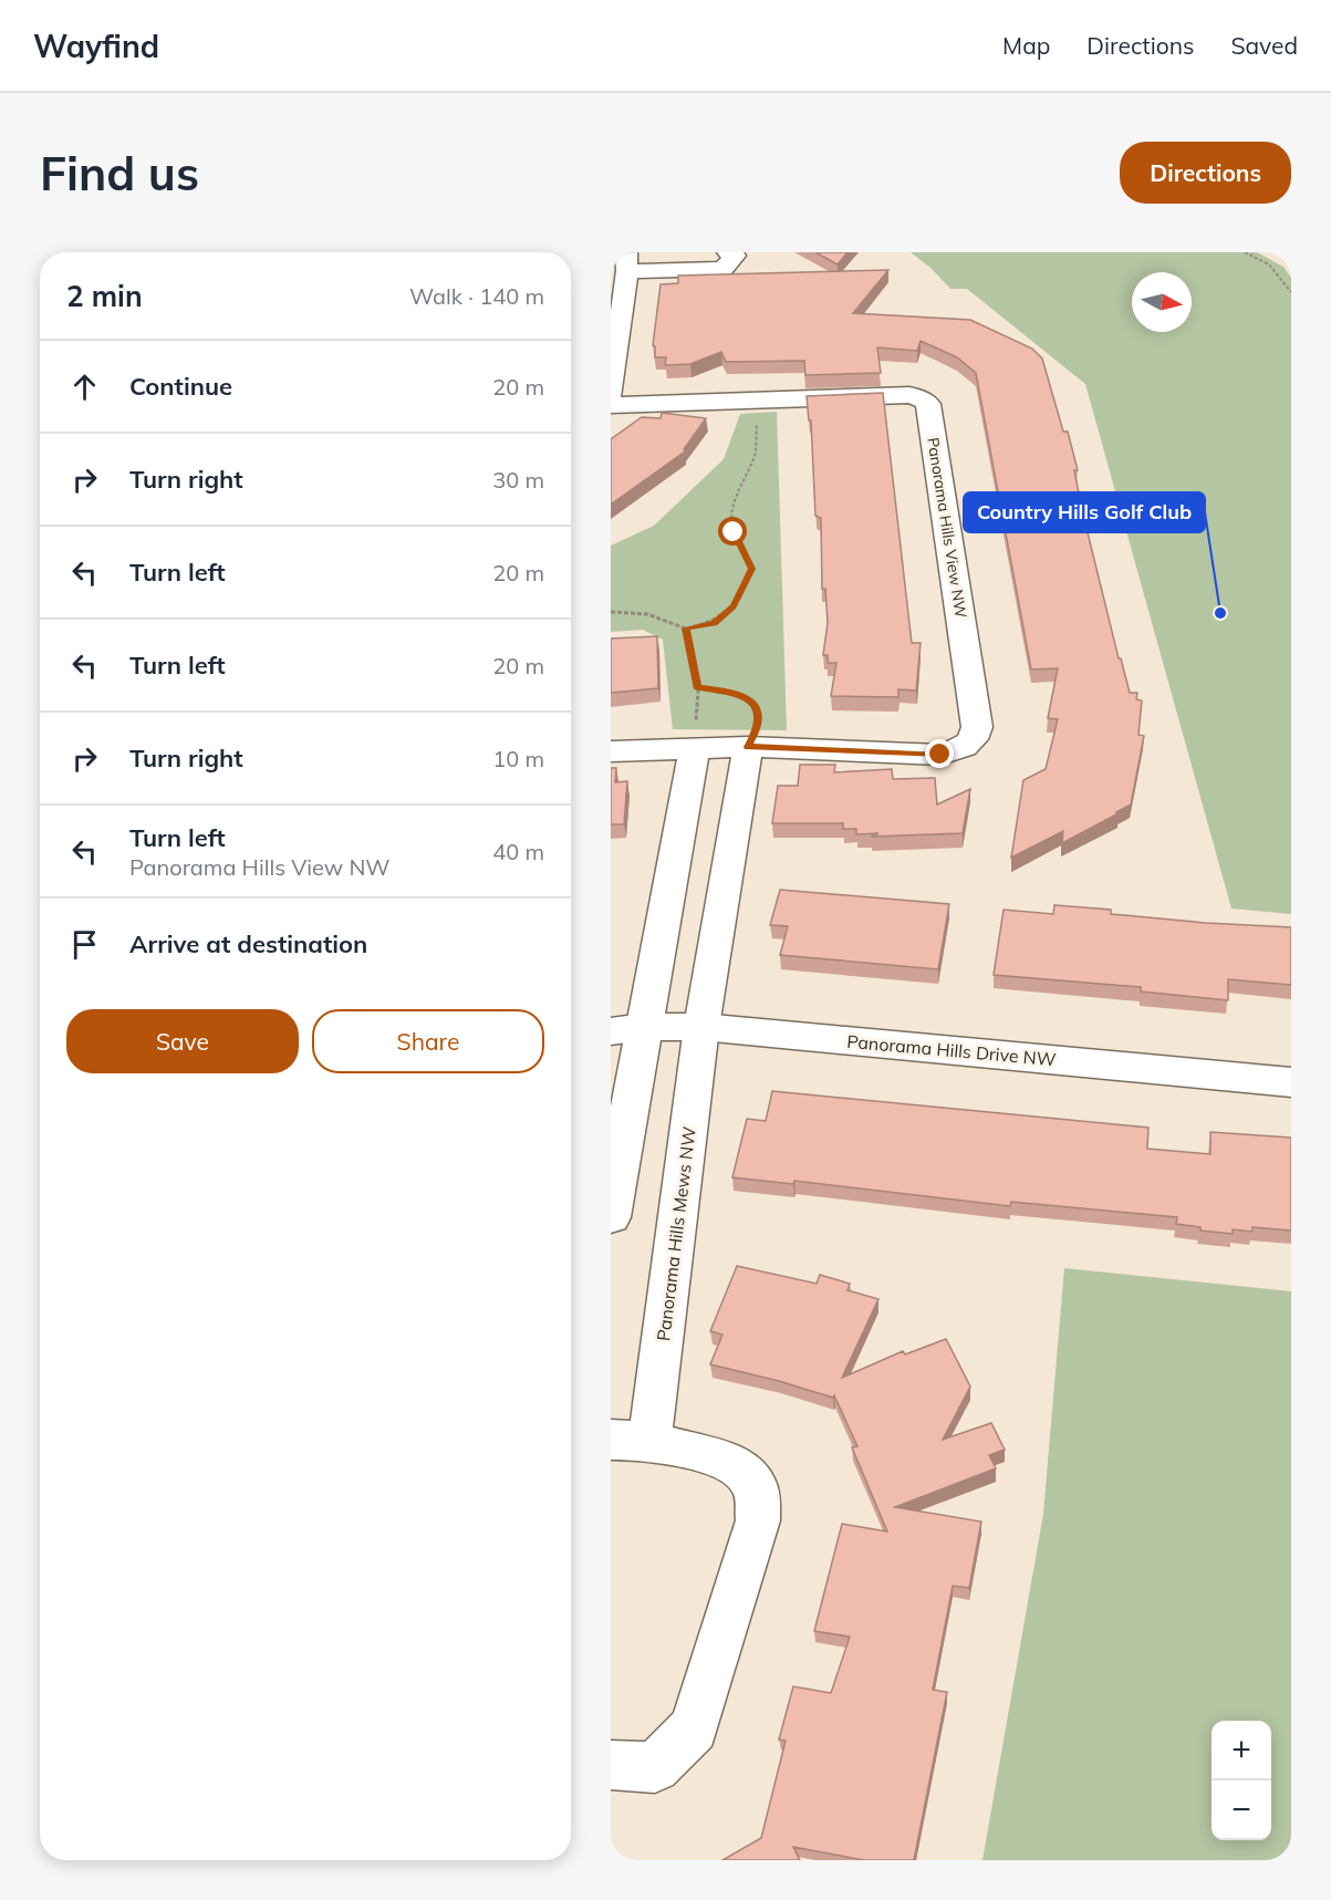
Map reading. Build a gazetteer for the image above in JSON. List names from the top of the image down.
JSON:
{
  "streets": {
    "street": ["Panorama Hills View NW", "Panorama Hills Drive NW", "Panorama Hills Mews NW"]
  },
  "crossings": [
    ["Panorama Hills Drive NW", "Panorama Hills Mews NW"]
  ],
  "places": ["Country Hills Golf Club"],
  "north": "right",
  "page": {
    "header": "Wayfind",
    "nav": ["Map", "Directions", "Saved"],
    "buttons": [
      "Directions",
      ["Save", "Share"]
    ],
    "title": "Find us",
    "heading": ["2 min", "Walk · 140 m"],
    "list": [
      ["Continue", "20 m"],
      ["Turn right", "30 m"],
      ["Turn left", "20 m"],
      ["Turn left", "20 m"],
      ["Turn right", "10 m"],
      ["Turn left", "Panorama Hills View NW", "40 m"],
      "Arrive at destination"
    ],
    "map_buttons": ["+", "−"]
  }
}
